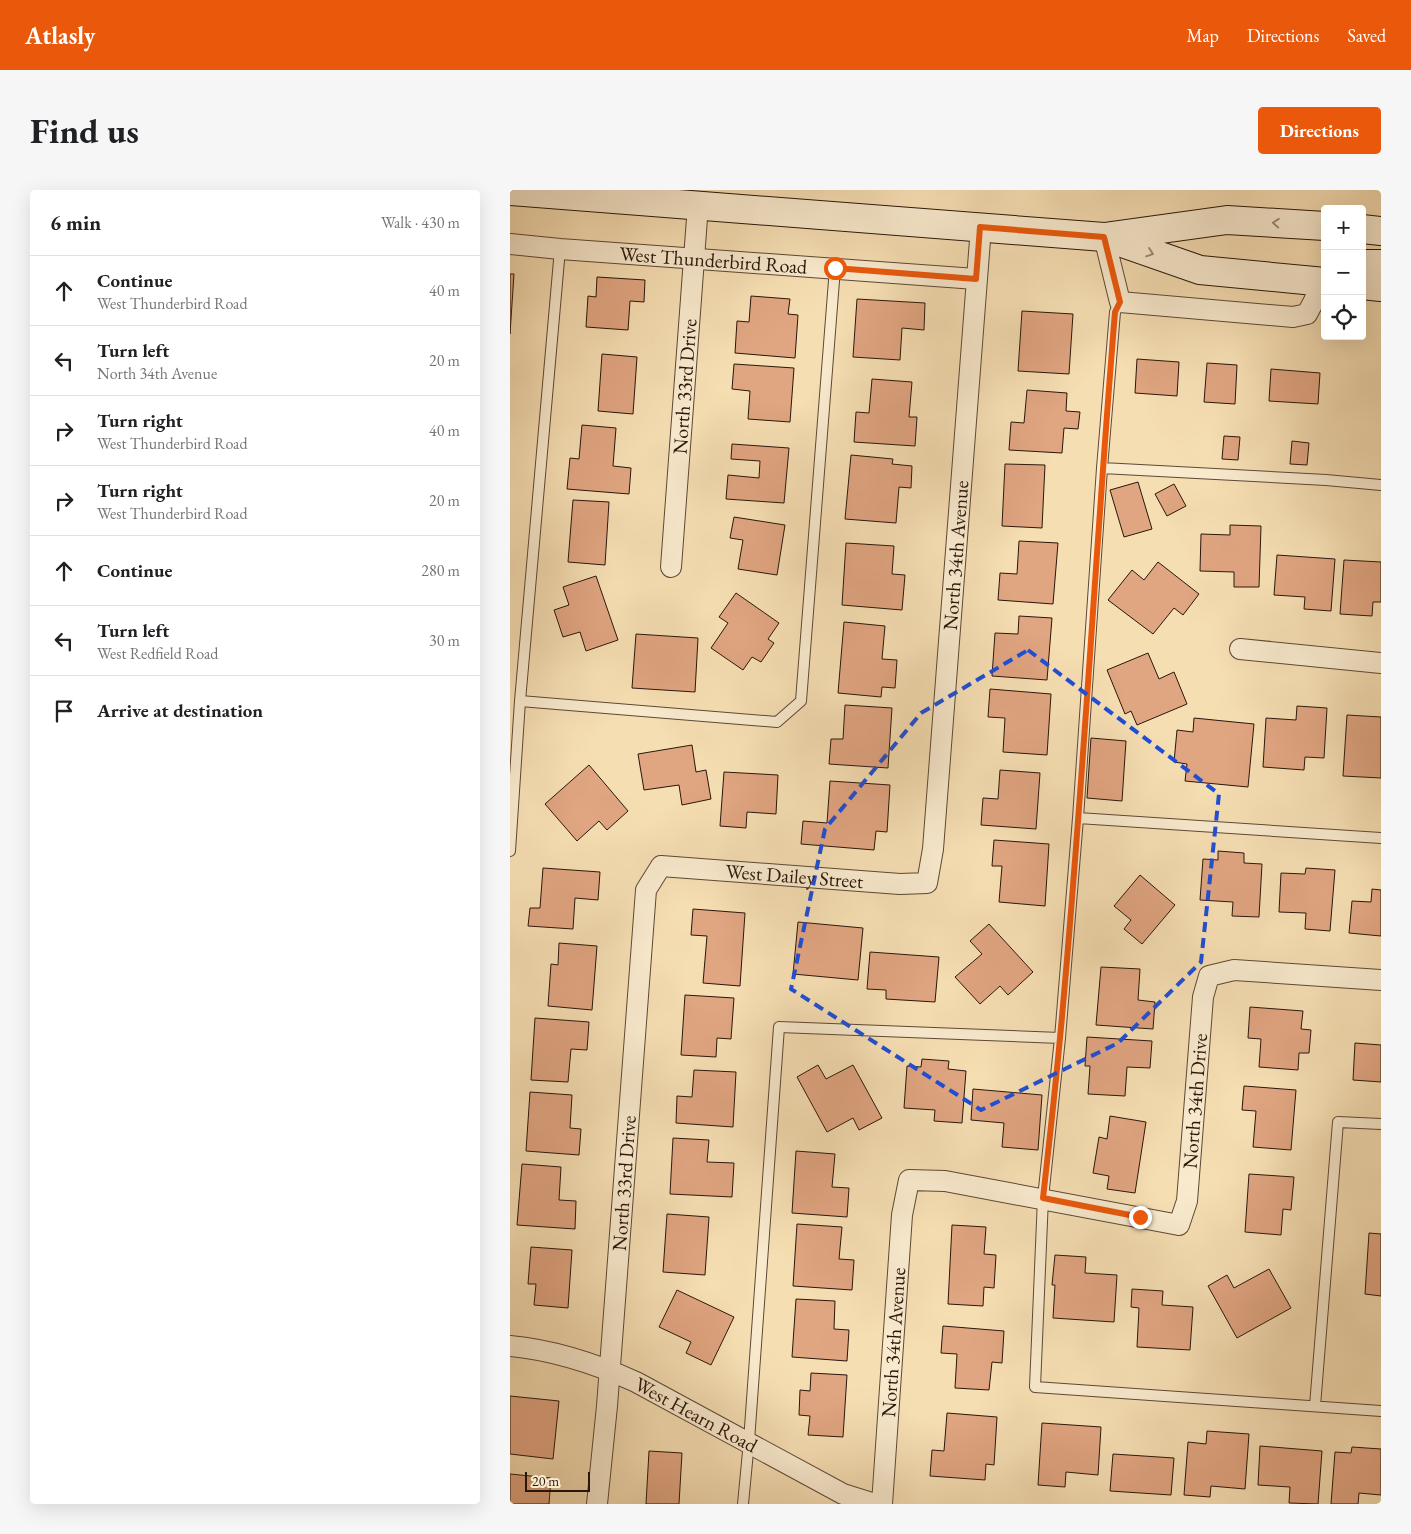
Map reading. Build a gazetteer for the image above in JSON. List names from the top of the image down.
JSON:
{
  "streets": {
    "street": [
      "West Thunderbird Road",
      "North 33rd Drive",
      "North 34th Avenue",
      "West Dailey Street",
      "North 34th Drive",
      "West Hearn Road"
    ]
  },
  "crossings": [
    ["West Thunderbird Road", "North 33rd Drive"],
    ["West Thunderbird Road", "North 34th Avenue"],
    ["North 33rd Drive", "West Dailey Street"],
    ["North 33rd Drive", "West Hearn Road"],
    ["North 34th Avenue", "West Dailey Street"],
    ["North 34th Avenue", "North 34th Drive"]
  ],
  "scale_bar": "20 m",
  "page": {
    "header": "Atlasly",
    "nav": ["Map", "Directions", "Saved"],
    "buttons": "Directions",
    "title": "Find us",
    "heading": ["6 min", "Walk · 430 m"],
    "map_buttons": ["+", "−"],
    "list": [
      ["Continue", "West Thunderbird Road", "40 m"],
      ["Turn left", "North 34th Avenue", "20 m"],
      ["Turn right", "West Thunderbird Road", "40 m"],
      ["Turn right", "West Thunderbird Road", "20 m"],
      ["Continue", "280 m"],
      ["Turn left", "West Redfield Road", "30 m"],
      "Arrive at destination"
    ],
    "scale": "20 m"
  }
}
